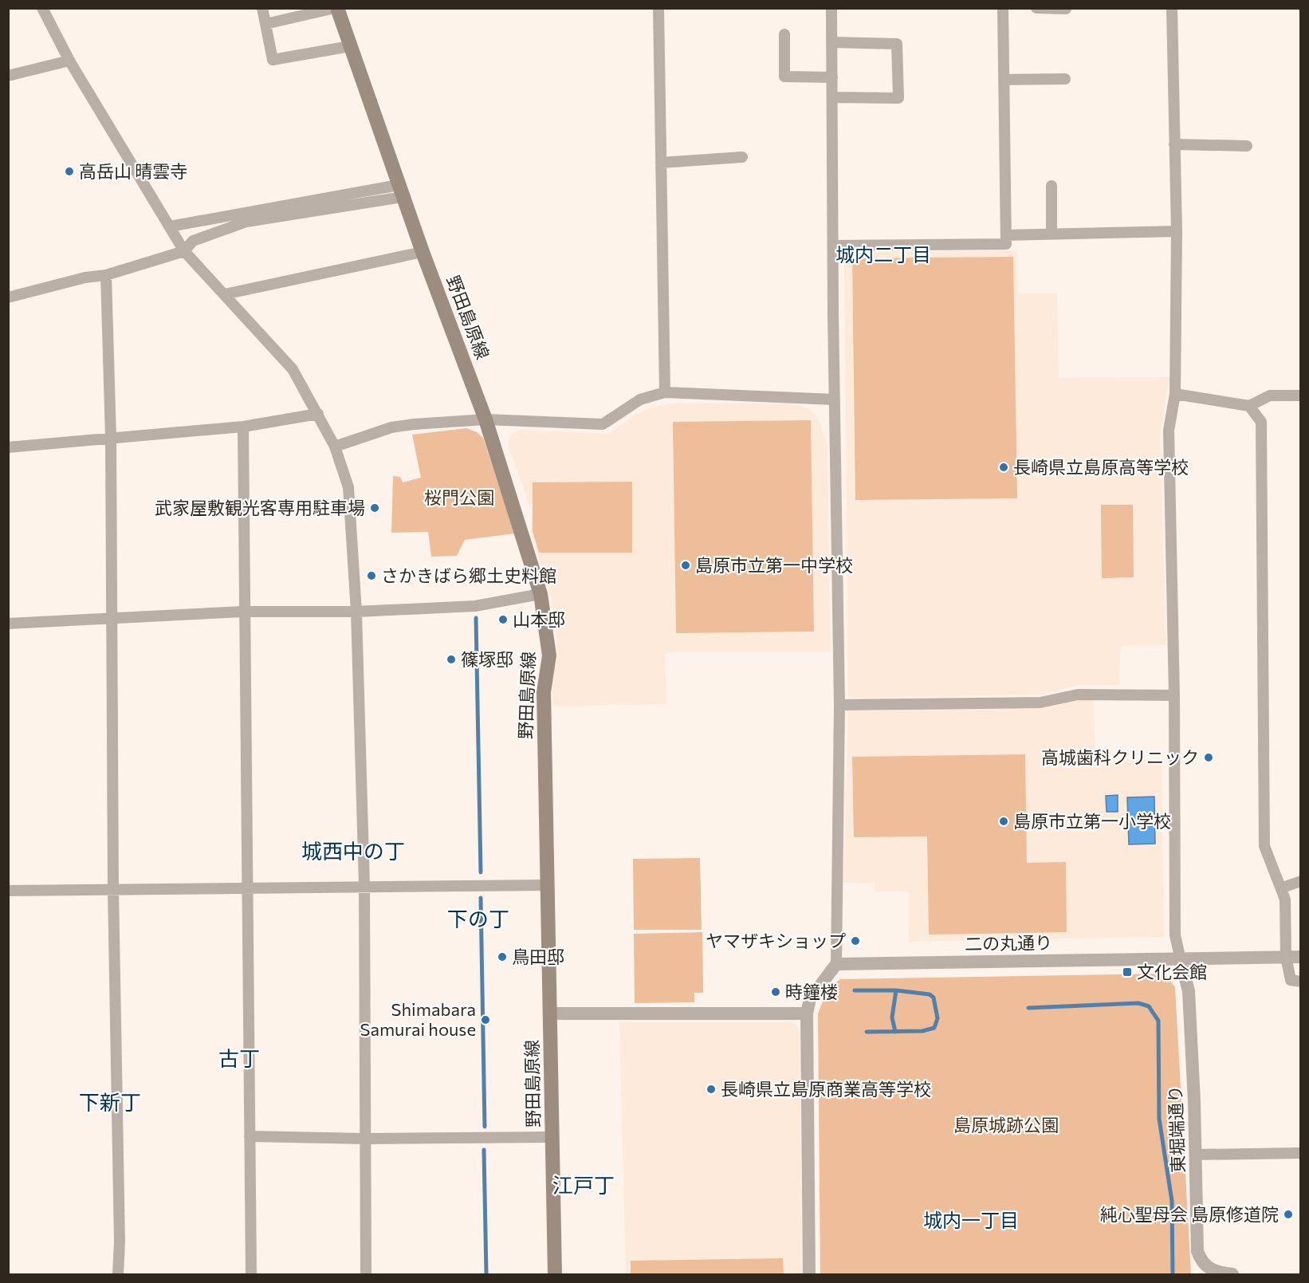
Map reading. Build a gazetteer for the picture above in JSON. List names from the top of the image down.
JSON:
{
  "streets": {
    "main road": ["野田島原線"],
    "street": ["二の丸通り", "東堀端通り"]
  },
  "crossings": [
    ["二の丸通り", "東堀端通り"]
  ],
  "districts": [
    "城内二丁目",
    "城西中の丁",
    "下の丁",
    "古丁",
    "下新丁",
    "江戸丁",
    "城内一丁目"
  ],
  "parks": ["桜門公園", "島原城跡公園"],
  "places": {
    "other": [
      "高岳山 晴雲寺",
      "長崎県立島原高等学校",
      "武家屋敷観光客専用駐車場",
      "島原市立第一中学校",
      "さかきばら郷土史料館",
      "山本邸",
      "篠塚邸",
      "高城歯科クリニック",
      "島原市立第一小学校",
      "ヤマザキショップ",
      "鳥田邸",
      "時鐘楼",
      "Shimabara Samurai house",
      "長崎県立島原商業高等学校",
      "純心聖母会 島原修道院"
    ],
    "transit": ["文化会館"]
  }
}
